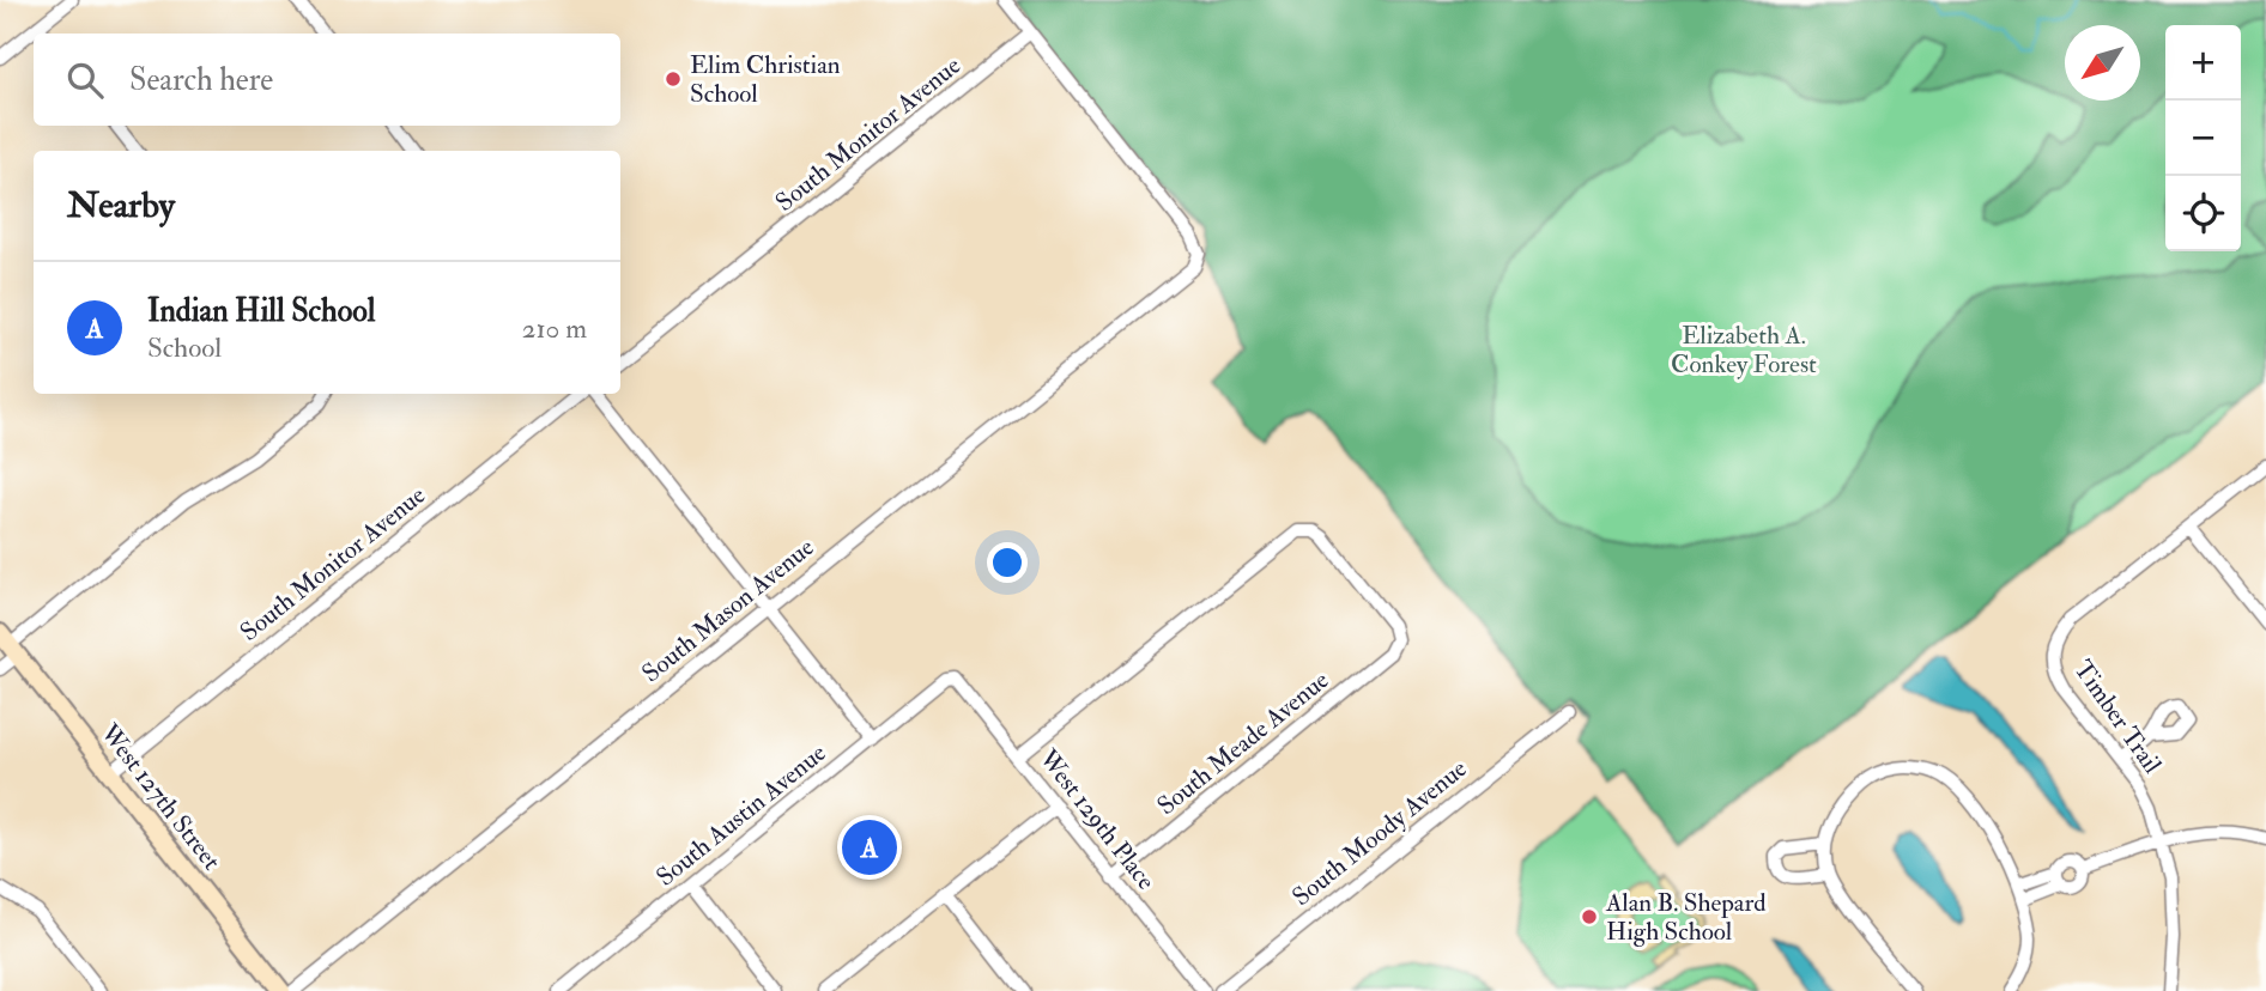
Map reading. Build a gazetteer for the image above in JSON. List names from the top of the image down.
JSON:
{
  "streets": {
    "main road": ["West 127th Street"],
    "street": [
      "South Monitor Avenue",
      "South Mason Avenue",
      "Timber Trail",
      "South Meade Avenue",
      "South Austin Avenue",
      "West 129th Place",
      "South Moody Avenue"
    ]
  },
  "crossings": [
    ["South Monitor Avenue", "South Mason Avenue"],
    ["South Monitor Avenue", "West 127th Street"],
    ["South Meade Avenue", "West 129th Place"],
    ["South Austin Avenue", "West 129th Place"]
  ],
  "parks": ["Elizabeth A. Conkey Forest"],
  "places": ["Elim Christian School", "Alan B. Shepard High School"],
  "north": "bottom left",
  "page": {
    "map_buttons": ["+", "−"],
    "search": "Search here",
    "heading": "Nearby",
    "list": [
      {
        "mark": "A",
        "name": "Indian Hill School",
        "note": "School",
        "value": "210 m"
      }
    ],
    "pins": "A"
  }
}
